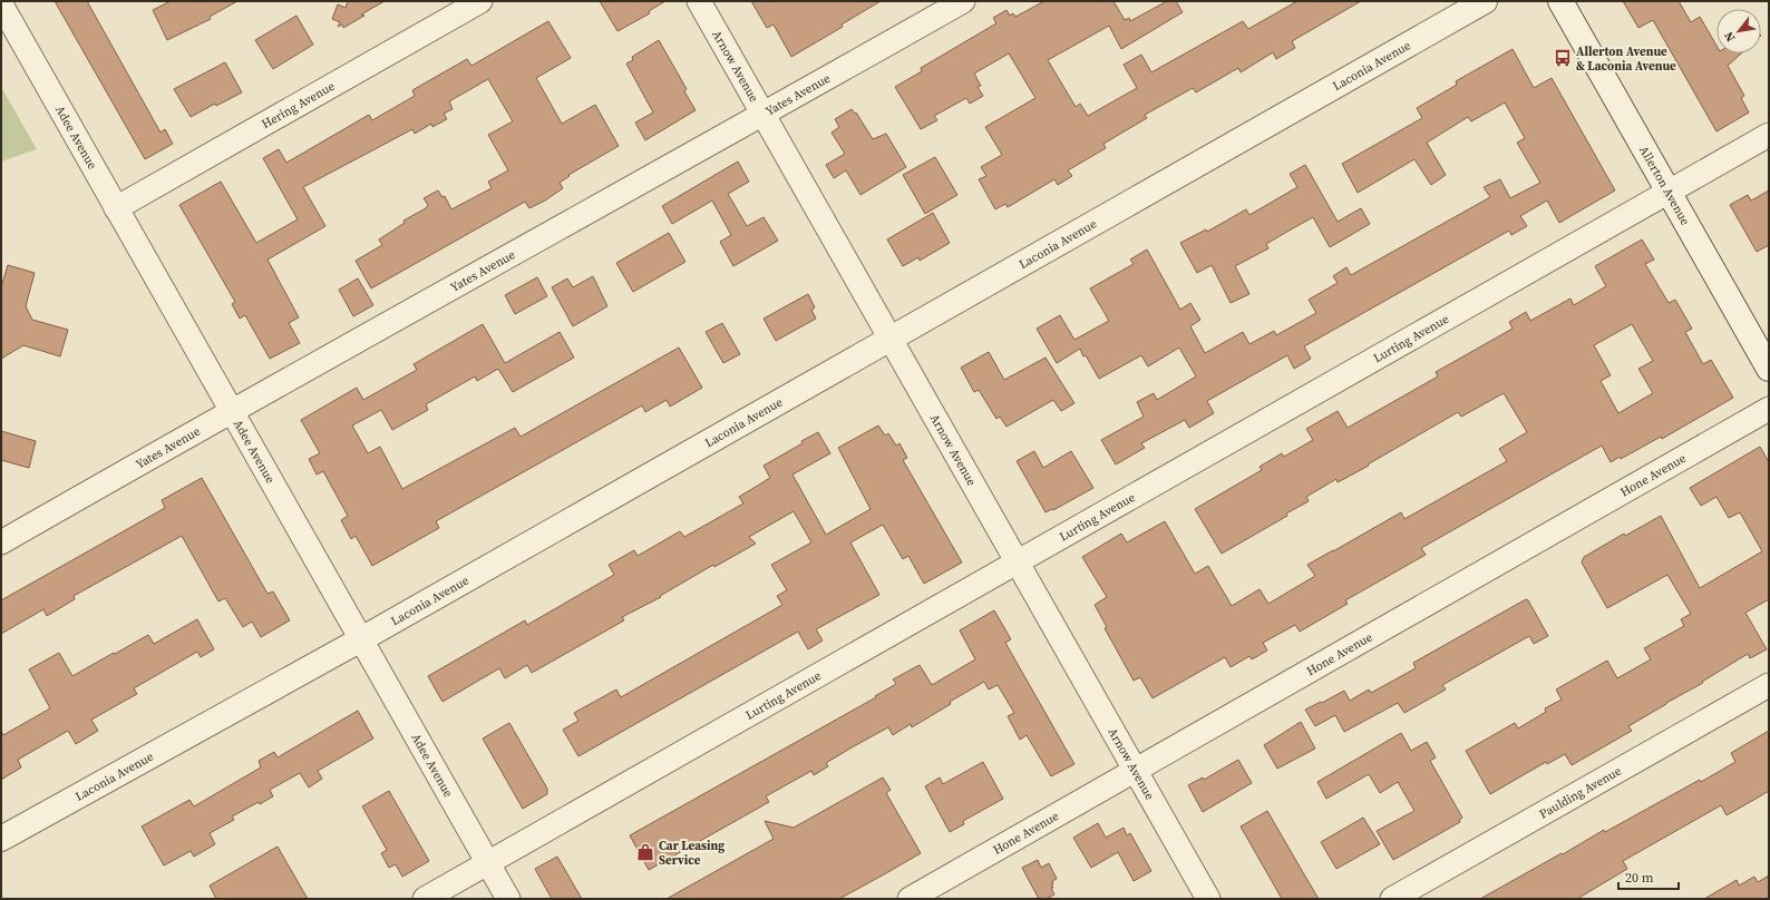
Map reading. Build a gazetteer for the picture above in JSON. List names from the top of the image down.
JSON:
{
  "streets": {
    "street": [
      "Laconia Avenue",
      "Arnow Avenue",
      "Yates Avenue",
      "Hering Avenue",
      "Adee Avenue",
      "Allerton Avenue",
      "Lurting Avenue",
      "Hone Avenue",
      "Paulding Avenue"
    ]
  },
  "crossings": [
    ["Laconia Avenue", "Arnow Avenue"],
    ["Laconia Avenue", "Adee Avenue"],
    ["Arnow Avenue", "Yates Avenue"],
    ["Arnow Avenue", "Lurting Avenue"],
    ["Arnow Avenue", "Hone Avenue"],
    ["Yates Avenue", "Adee Avenue"],
    ["Hering Avenue", "Adee Avenue"],
    ["Adee Avenue", "Lurting Avenue"],
    ["Allerton Avenue", "Lurting Avenue"]
  ],
  "places": {
    "bus stop": ["Allerton Avenue & Laconia Avenue"],
    "shop": ["Car Leasing Service"]
  },
  "scale_bar": "20 m",
  "north": "bottom left"
}
